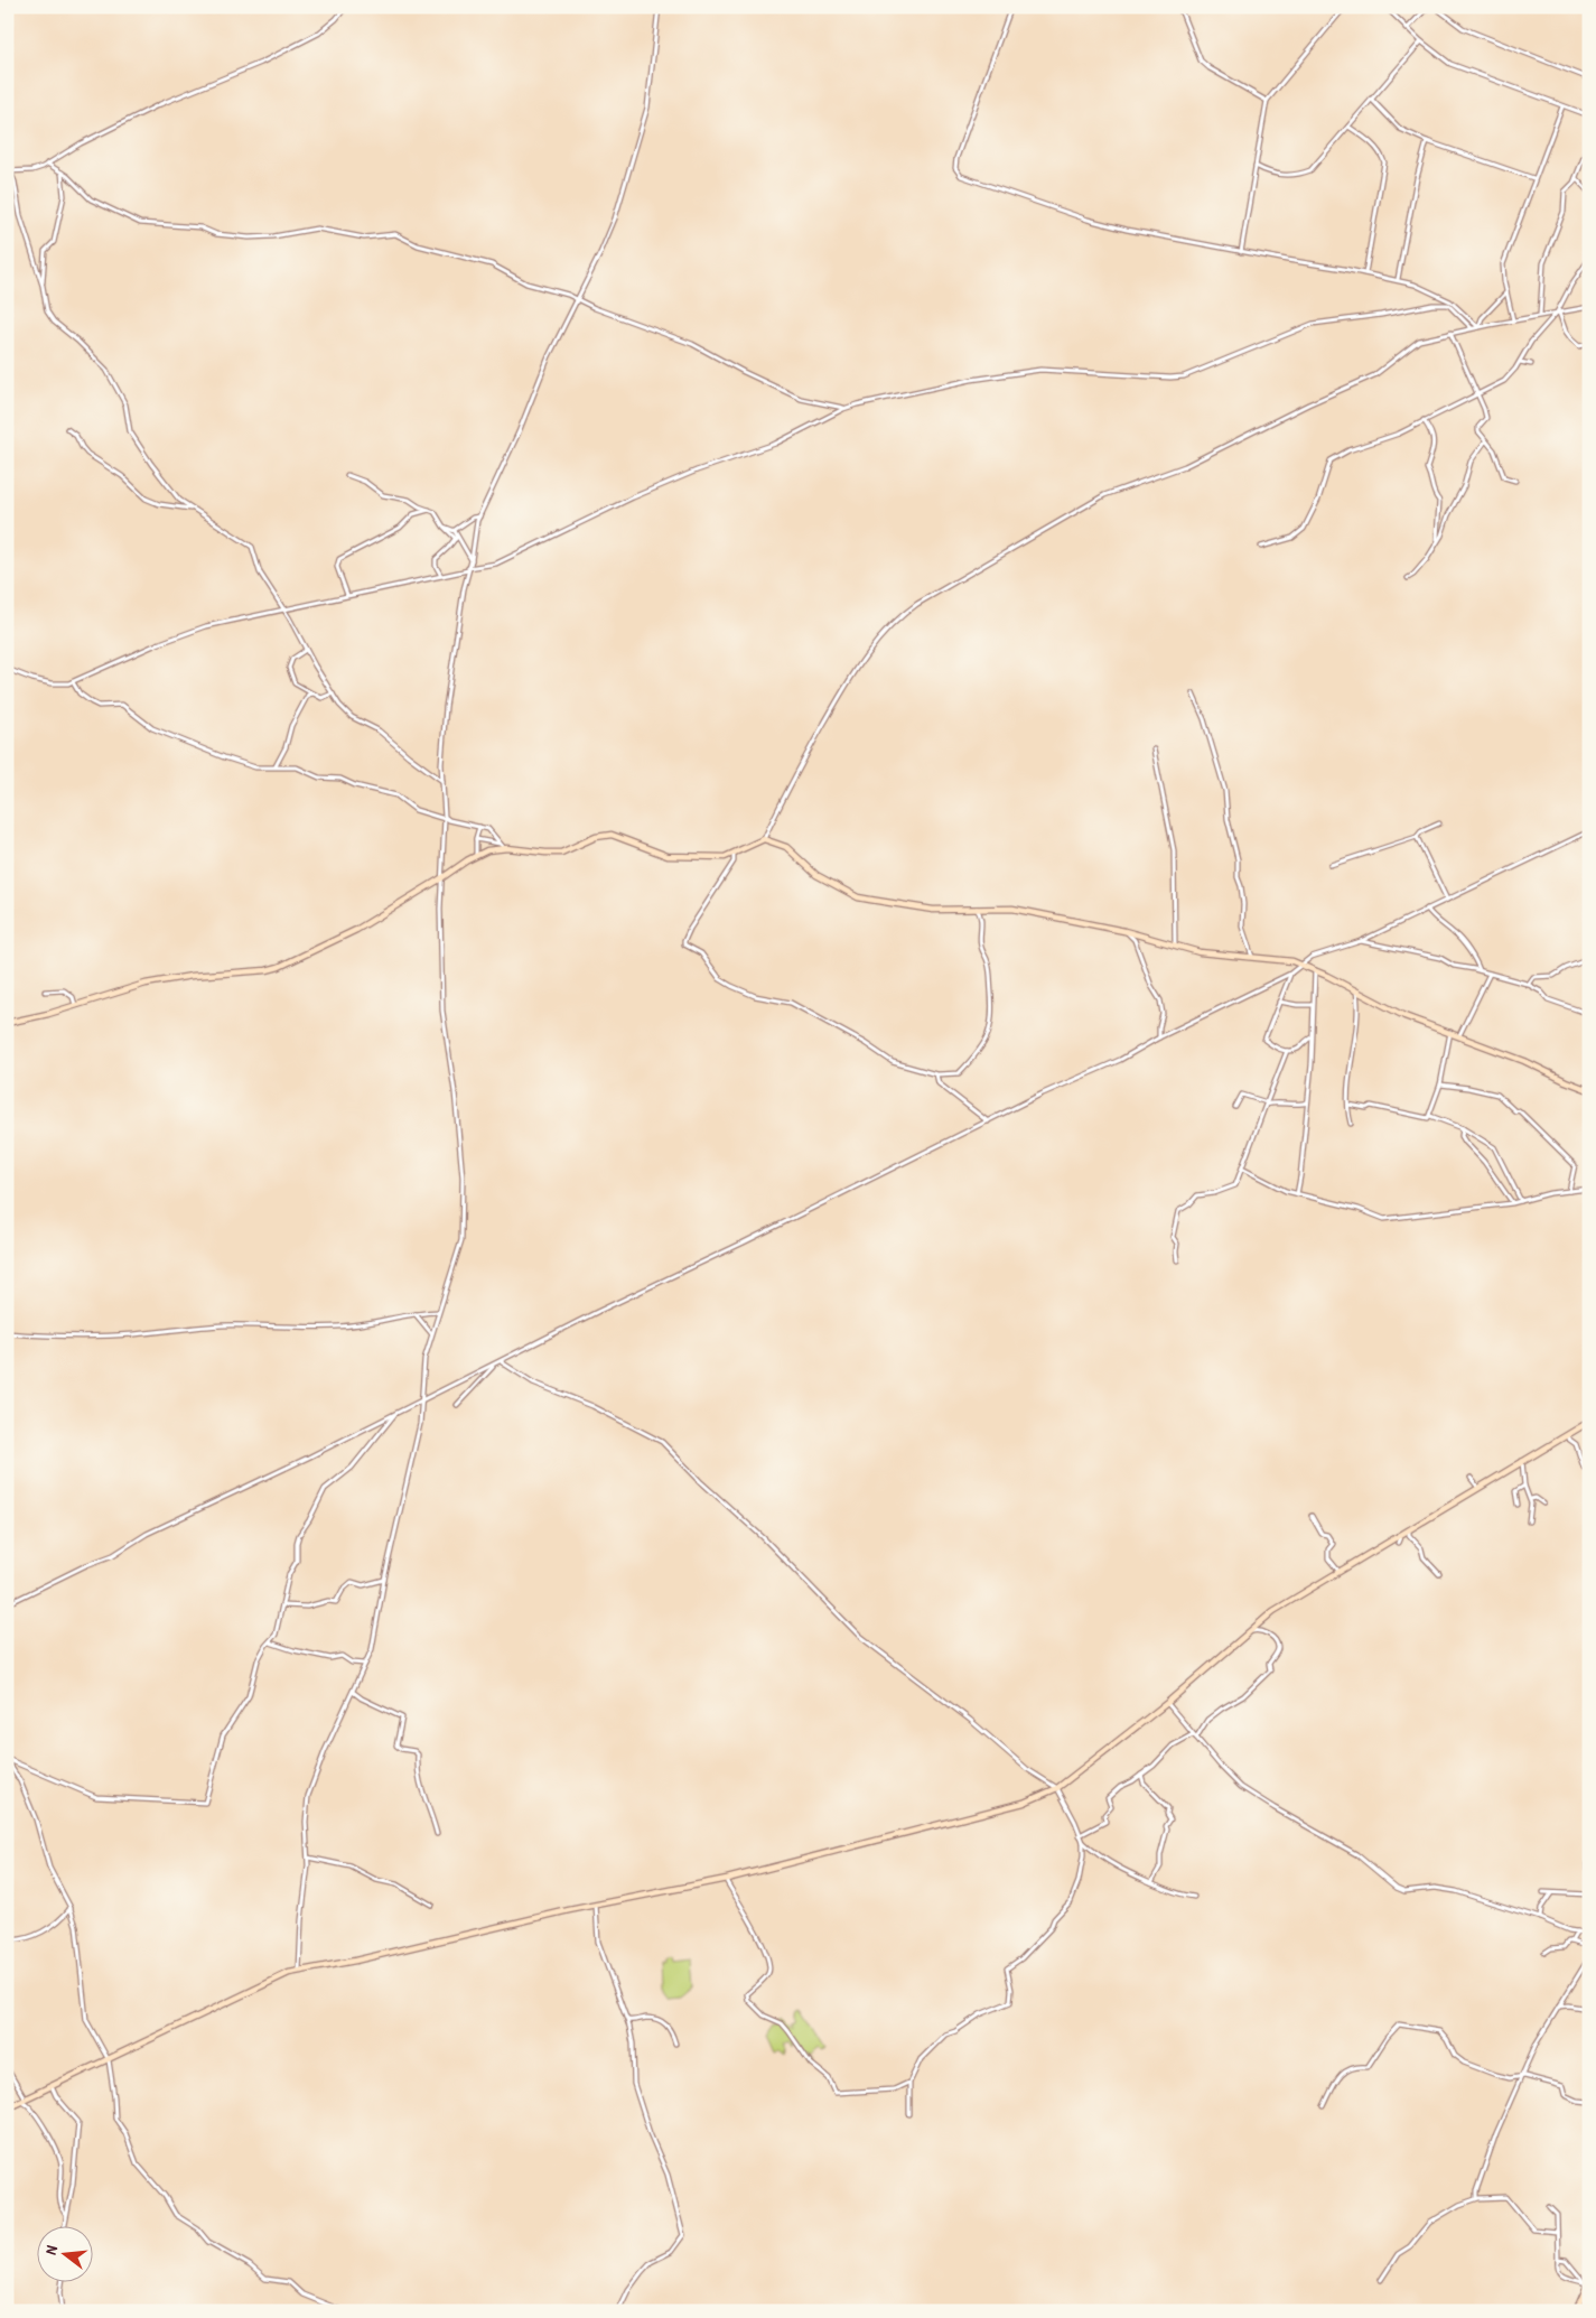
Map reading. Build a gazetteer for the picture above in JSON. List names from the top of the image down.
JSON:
{
  "north": "left"
}
